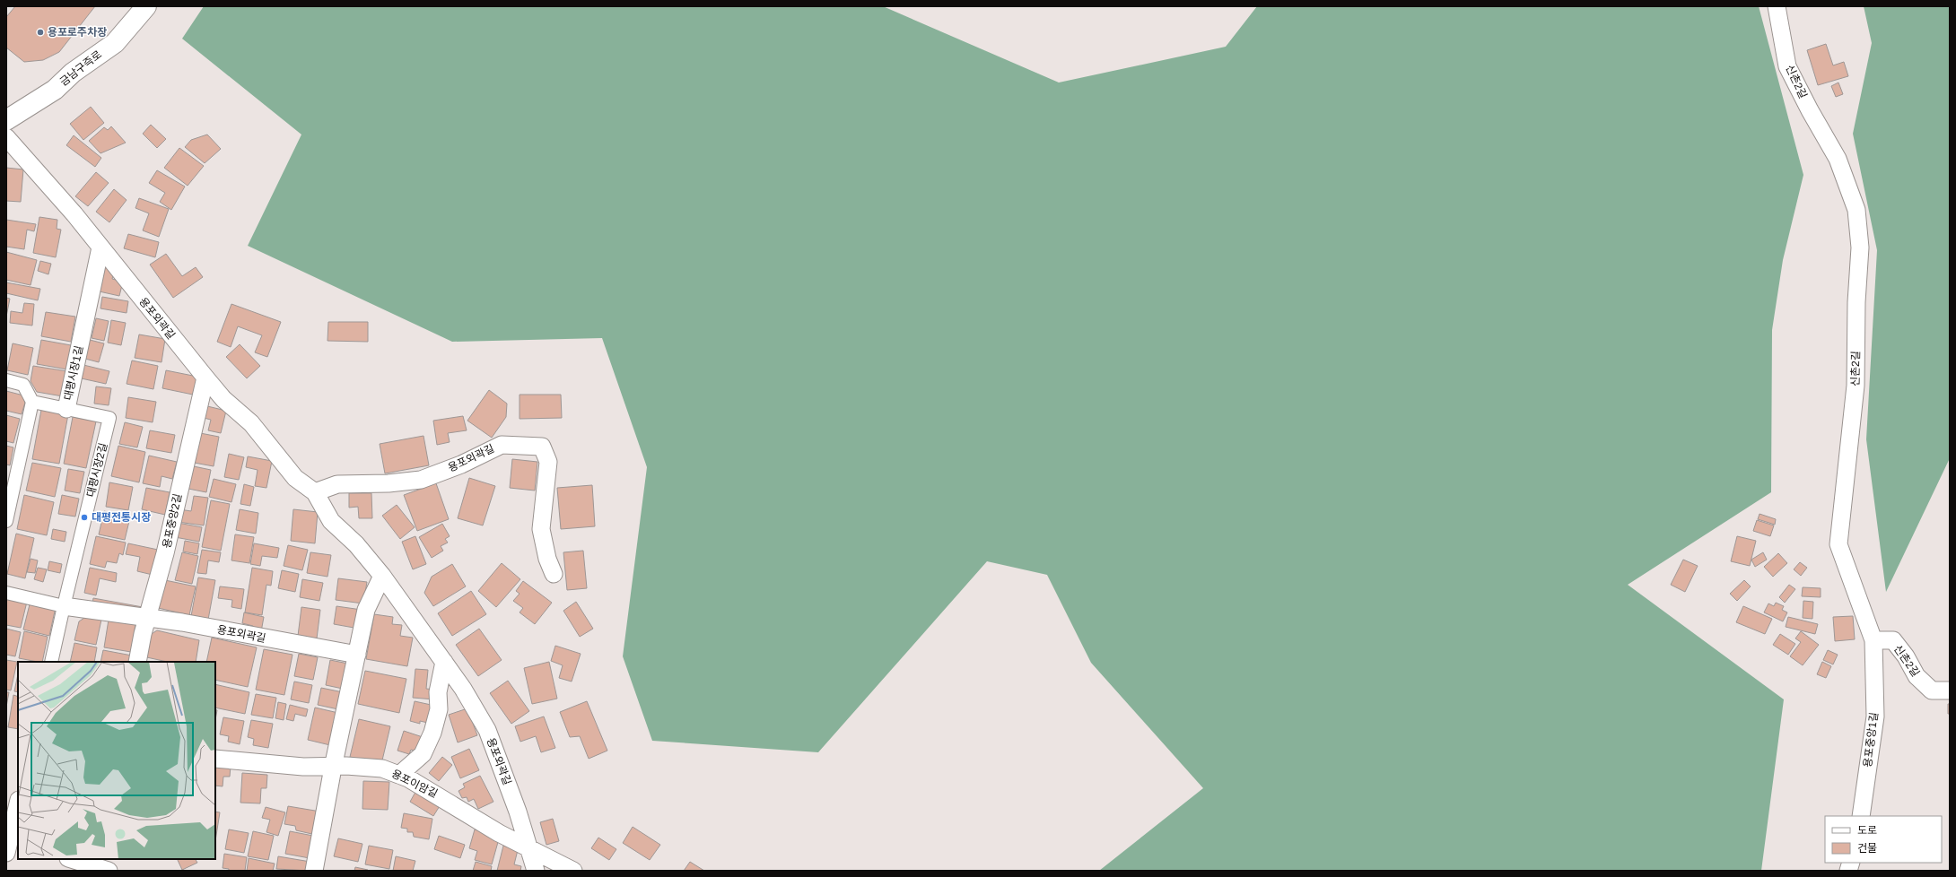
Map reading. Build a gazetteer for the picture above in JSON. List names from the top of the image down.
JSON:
{
  "streets": {
    "main road": ["금남구즉로"],
    "street": [
      "신촌2길",
      "용포외곽길",
      "대평시장1길",
      "대평시장2길",
      "용포중앙2길",
      "용포중앙1길",
      "용포이암길"
    ]
  },
  "crossings": [
    ["신촌2길", "용포중앙1길"],
    ["용포외곽길", "대평시장1길"],
    ["용포외곽길", "대평시장2길"],
    ["용포외곽길", "용포중앙2길"],
    ["용포외곽길", "용포이암길"],
    ["대평시장1길", "대평시장2길"]
  ],
  "places": ["용포로주차장", "대평전통시장"],
  "legend": ["도로", "건물"]
}
